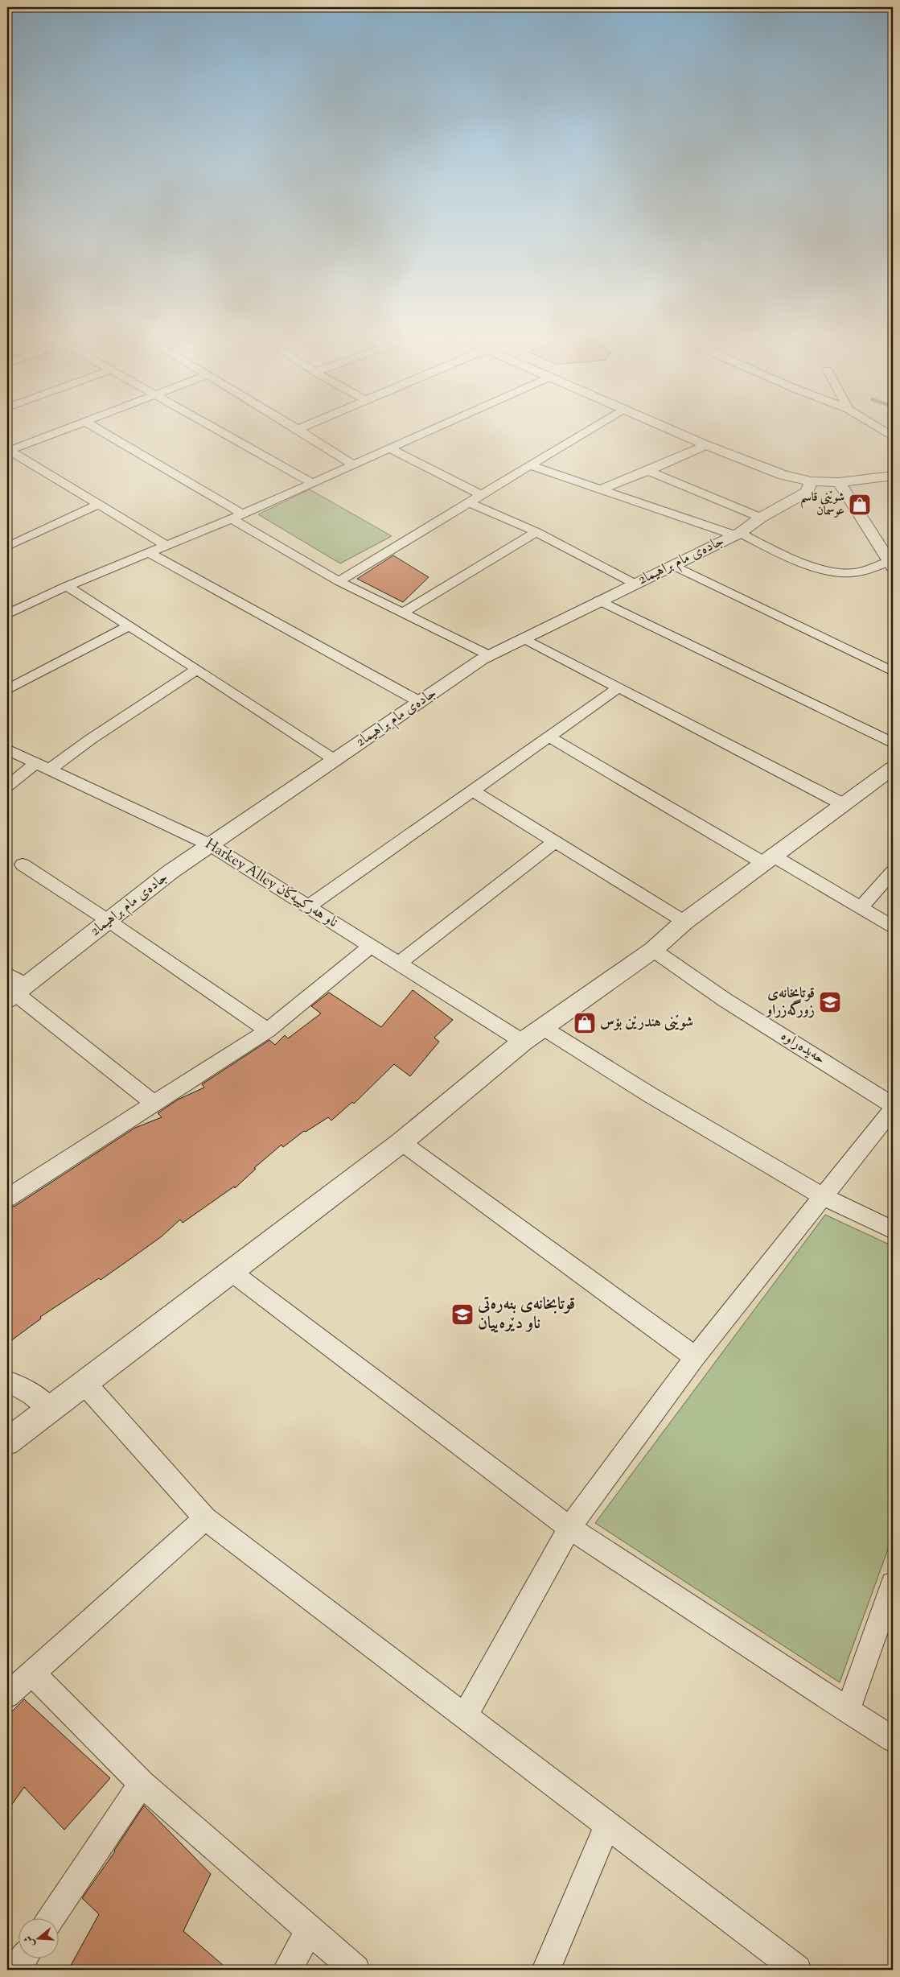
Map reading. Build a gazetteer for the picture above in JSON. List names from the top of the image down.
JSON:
{
  "streets": {
    "street": ["جادەی مام براهیما2", "Harkey Alley ناو هەركييەكان", "حەیدەراوە"]
  },
  "crossings": [
    ["جادەی مام براهیما2", "Harkey Alley ناو هەركييەكان"]
  ],
  "places": {
    "shop": ["شوێنی قاسم عوسمان", "شوێنی هندرێن بۆس"],
    "school or university": ["قوتابخانەی زورگەزراو", "قوتابخانەى بنەرەتى ناو دێرەييان"]
  },
  "north": "left"
}
